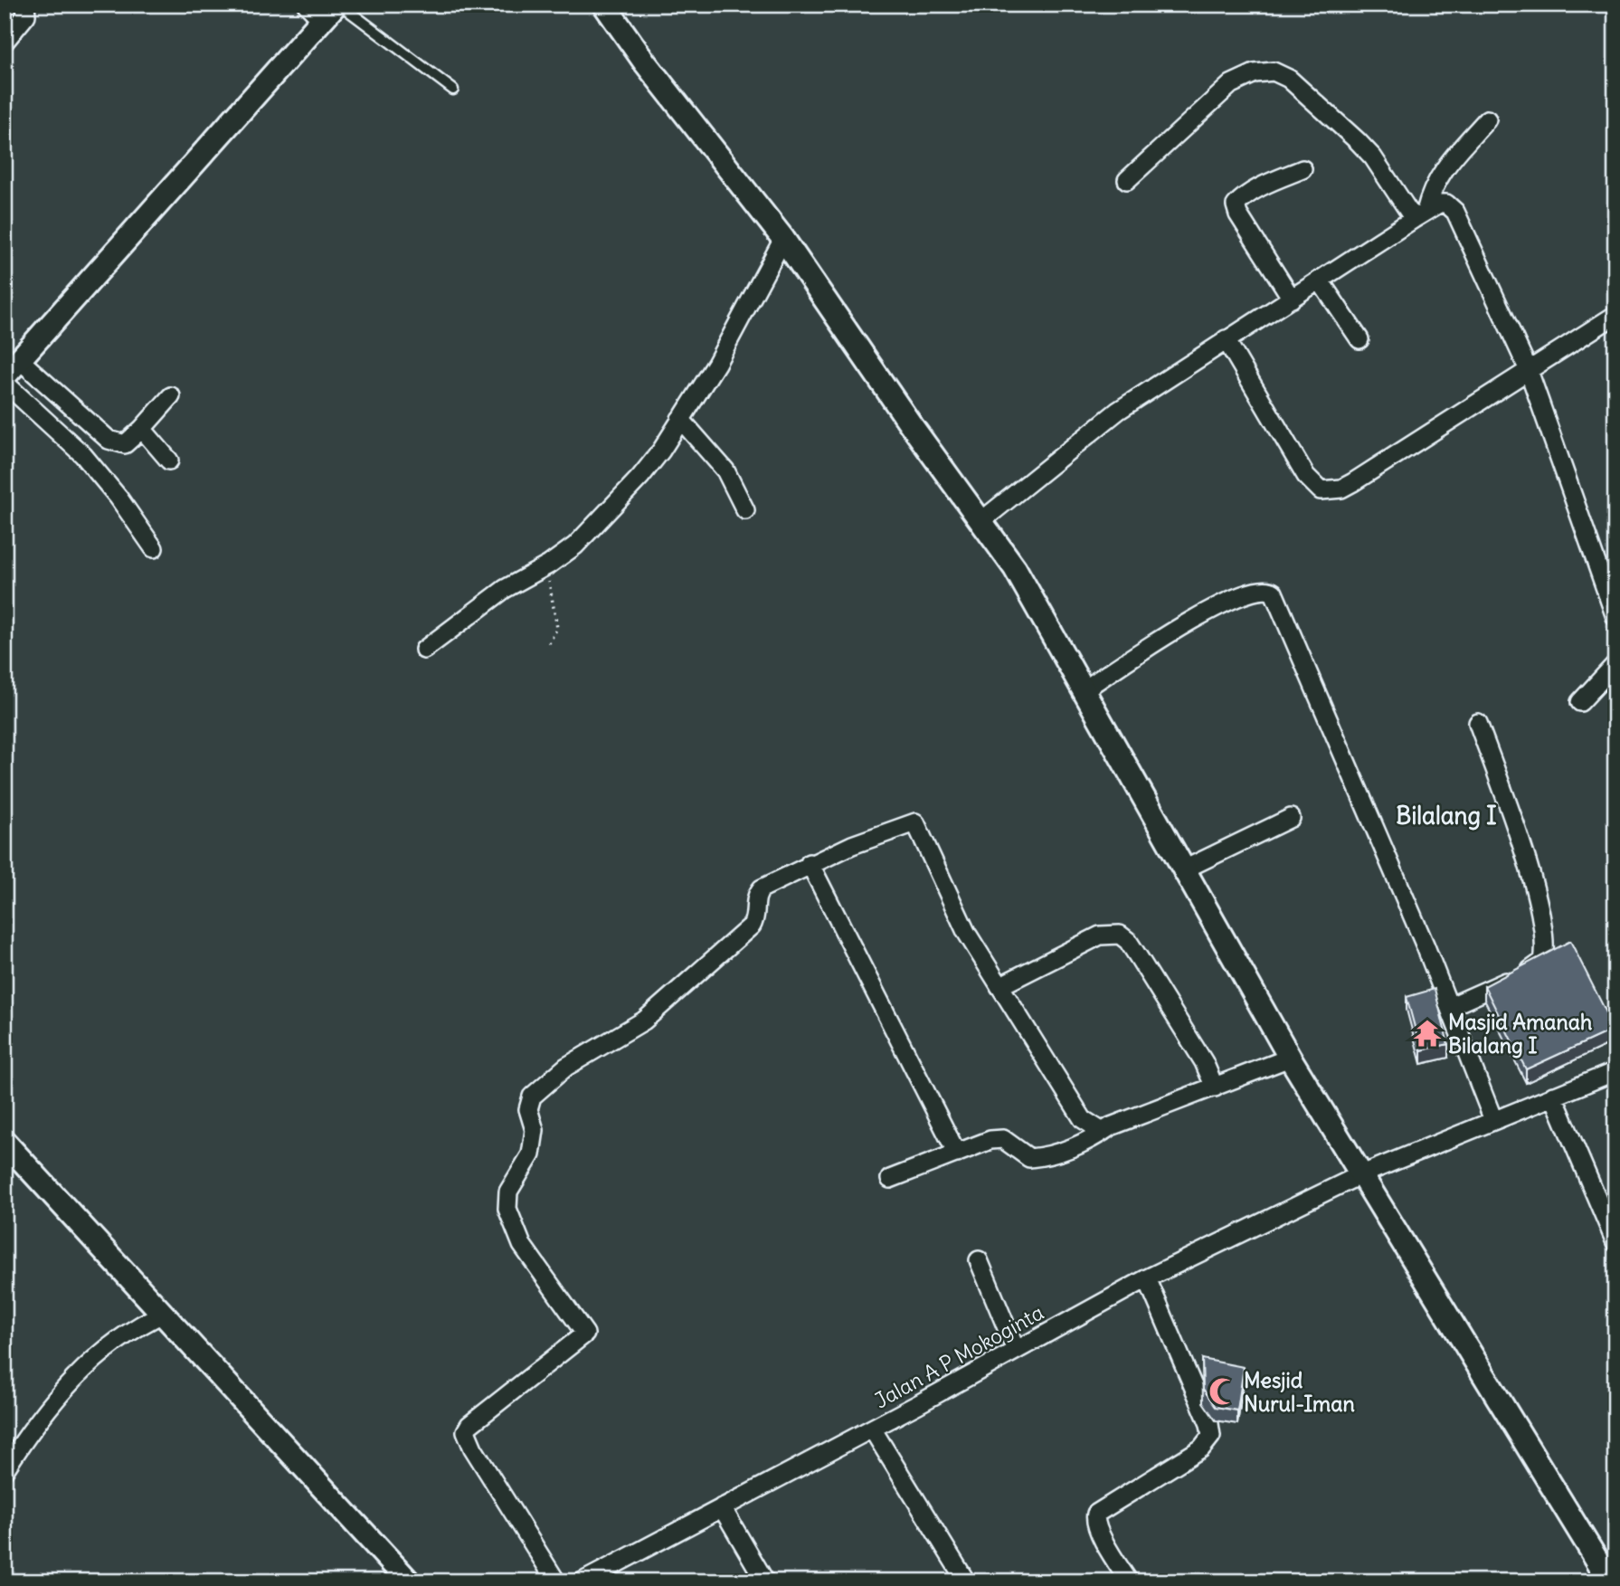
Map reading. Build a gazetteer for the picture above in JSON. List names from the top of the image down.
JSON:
{
  "streets": {
    "street": ["Jalan A P Mokoginta"]
  },
  "districts": ["Bilalang I"],
  "places": {
    "temple": ["Masjid Amanah Bilalang I"],
    "mosque": ["Mesjid Nurul-Iman"]
  }
}
